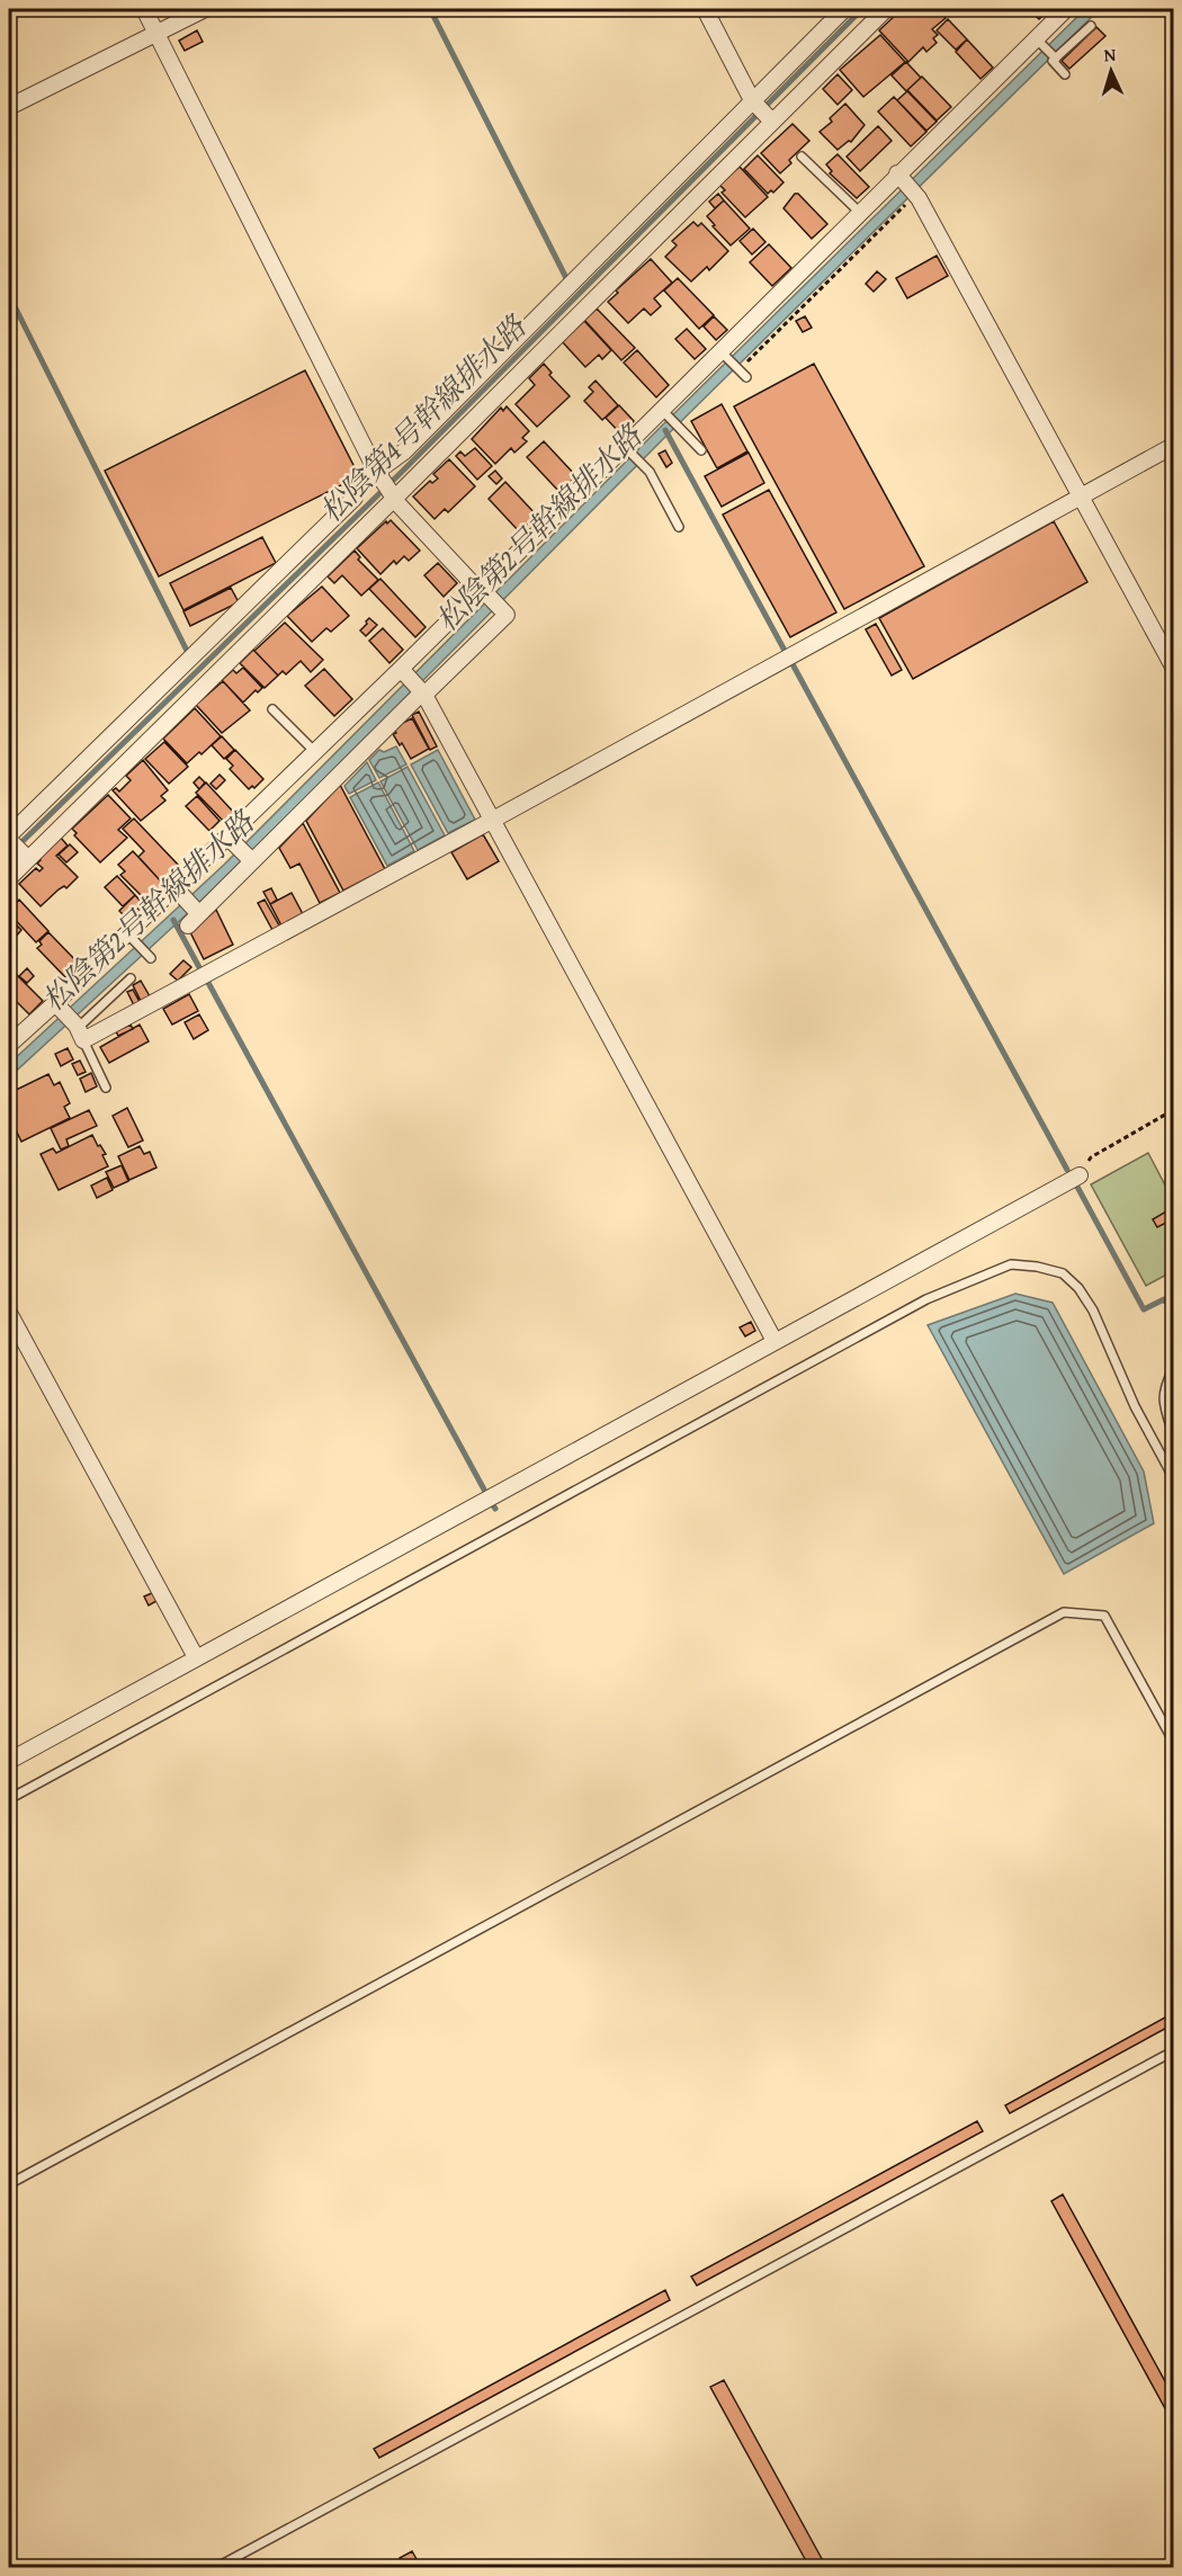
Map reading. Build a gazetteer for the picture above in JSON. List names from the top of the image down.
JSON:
{
  "water": ["松陰第4号幹線排水路", "松陰第2号幹線排水路"],
  "north": "top"
}
